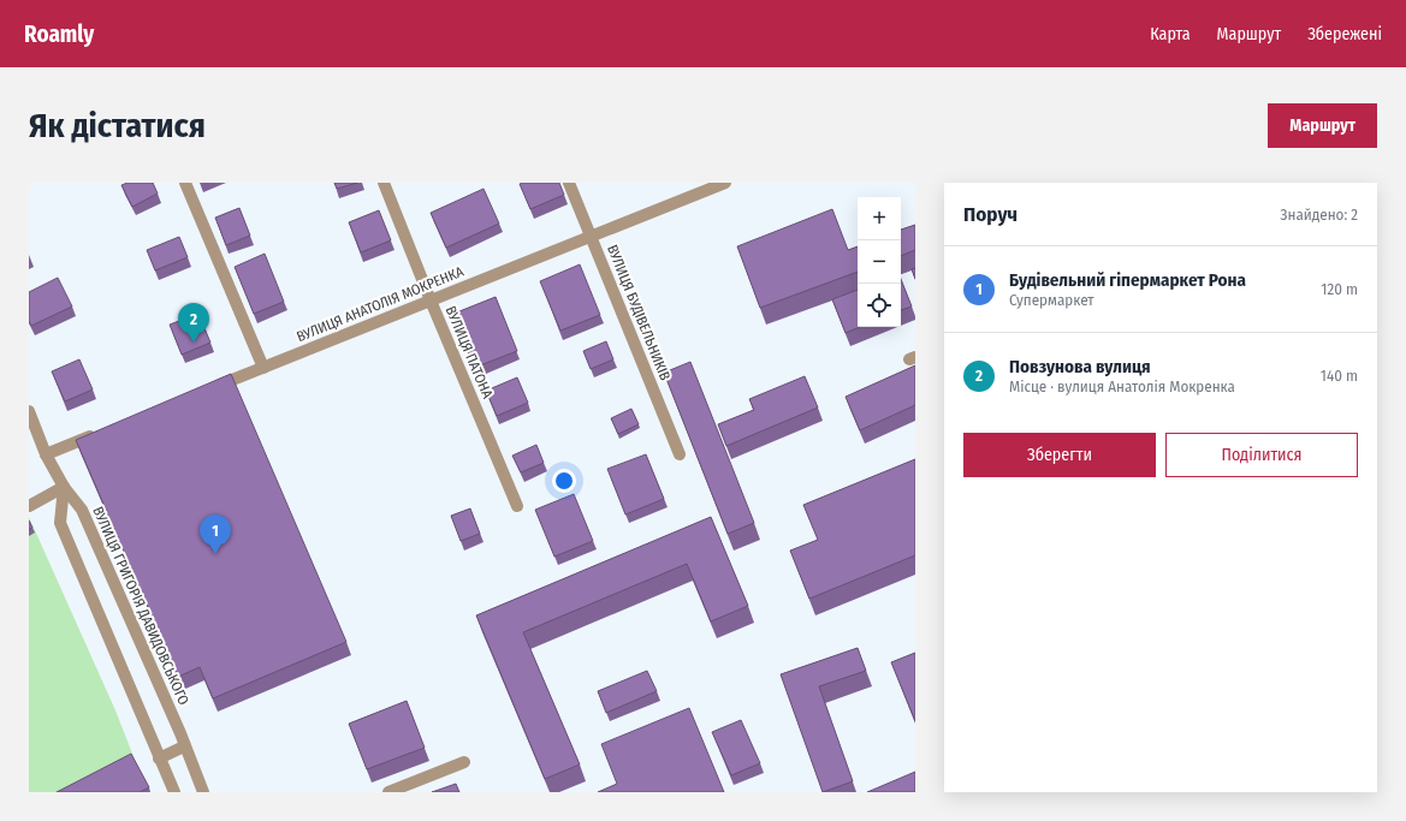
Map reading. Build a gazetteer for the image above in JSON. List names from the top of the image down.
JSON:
{
  "streets": {
    "street": [
      "ВУЛИЦЯ АНАТОЛІЯ МОКРЕНКА",
      "ВУЛИЦЯ БУДІВЕЛЬНИКІВ",
      "ВУЛИЦЯ ПАТОНА",
      "ВУЛИЦЯ ГРИГОРІЯ ДАВИДОВСЬКОГО"
    ]
  },
  "crossings": [
    ["ВУЛИЦЯ АНАТОЛІЯ МОКРЕНКА", "ВУЛИЦЯ БУДІВЕЛЬНИКІВ"],
    ["ВУЛИЦЯ АНАТОЛІЯ МОКРЕНКА", "ВУЛИЦЯ ПАТОНА"]
  ],
  "page": {
    "header": "Roamly",
    "nav": ["Карта", "Маршрут", "Збережені"],
    "buttons": [
      "Маршрут",
      ["Зберегти", "Поділитися"]
    ],
    "title": "Як дістатися",
    "heading": ["Поруч", "Знайдено: 2"],
    "map_buttons": ["+", "−"],
    "list": [
      {
        "mark": "1",
        "name": "Будівельний гіпермаркет Рона",
        "note": "Супермаркет",
        "value": "120 m"
      },
      {
        "mark": "2",
        "name": "Повзунова вулиця",
        "note": "Місце · вулиця Анатолія Мокренка",
        "value": "140 m"
      }
    ],
    "pins": ["2", "1"]
  }
}
